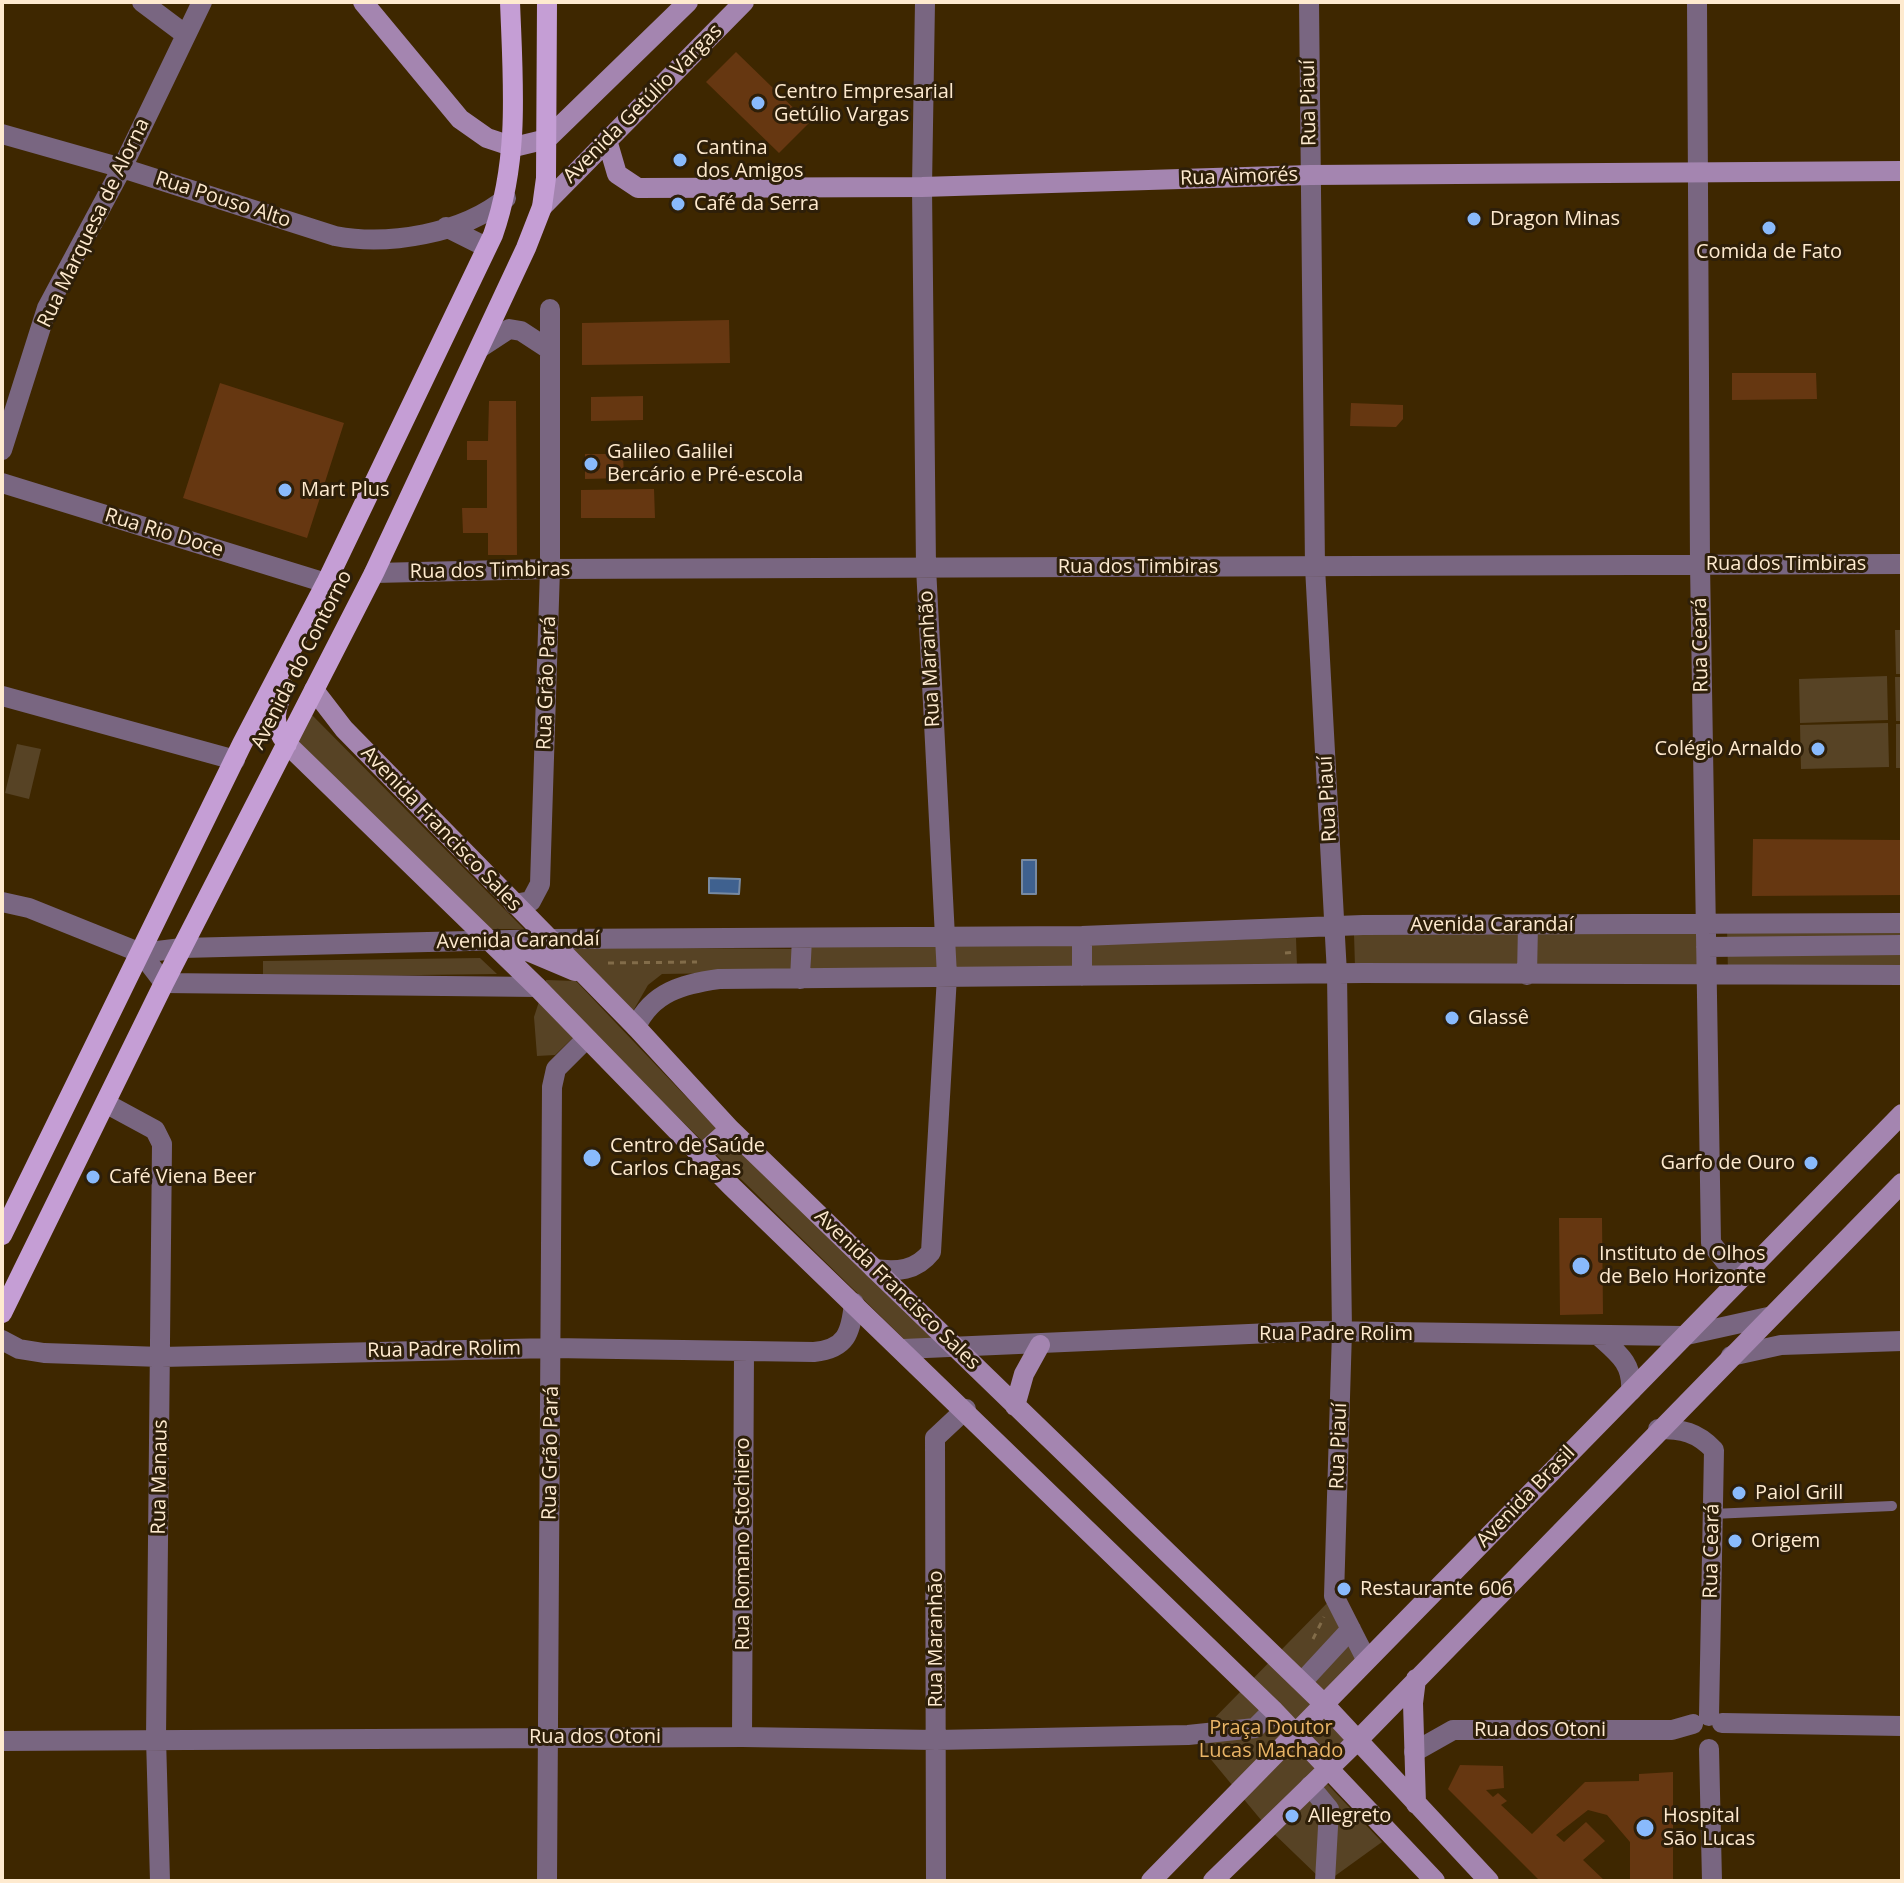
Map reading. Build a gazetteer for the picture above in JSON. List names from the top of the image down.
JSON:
{
  "streets": {
    "main road": ["Avenida do Contorno"],
    "street": [
      "Rua Piauí",
      "Avenida Getúlio Vargas",
      "Rua Aimorés",
      "Rua Pouso Alto",
      "Rua Marquesa de Alorna",
      "Rua Rio Doce",
      "Rua dos Timbiras",
      "Rua Ceará",
      "Rua Maranhão",
      "Rua Grão Pará",
      "Avenida Francisco Sales",
      "Avenida Carandaí",
      "Rua Padre Rolim",
      "Rua Manaus",
      "Avenida Brasil",
      "Rua Romano Stochiero",
      "Rua dos Otoni"
    ]
  },
  "crossings": [
    ["Rua Piauí", "Rua Aimorés"],
    ["Rua Piauí", "Rua dos Timbiras"],
    ["Rua Piauí", "Avenida Carandaí"],
    ["Rua Piauí", "Rua Padre Rolim"],
    ["Avenida Getúlio Vargas", "Rua Aimorés"],
    ["Avenida Getúlio Vargas", "Avenida do Contorno"],
    ["Rua Aimorés", "Rua Ceará"],
    ["Rua Aimorés", "Rua Maranhão"],
    ["Rua Pouso Alto", "Rua Marquesa de Alorna"],
    ["Rua Pouso Alto", "Avenida do Contorno"],
    ["Rua Rio Doce", "Avenida do Contorno"],
    ["Rua dos Timbiras", "Rua Ceará"],
    ["Rua dos Timbiras", "Rua Maranhão"],
    ["Rua dos Timbiras", "Avenida do Contorno"],
    ["Rua dos Timbiras", "Rua Grão Pará"],
    ["Rua Ceará", "Avenida Carandaí"],
    ["Rua Ceará", "Avenida Brasil"],
    ["Rua Ceará", "Rua dos Otoni"],
    ["Rua Maranhão", "Avenida Francisco Sales"],
    ["Rua Maranhão", "Avenida Carandaí"],
    ["Rua Maranhão", "Rua dos Otoni"],
    ["Avenida do Contorno", "Avenida Francisco Sales"],
    ["Avenida do Contorno", "Avenida Carandaí"],
    ["Avenida do Contorno", "Rua Manaus"],
    ["Rua Grão Pará", "Avenida Francisco Sales"],
    ["Rua Grão Pará", "Rua Padre Rolim"],
    ["Rua Grão Pará", "Rua dos Otoni"],
    ["Avenida Francisco Sales", "Avenida Carandaí"],
    ["Avenida Francisco Sales", "Rua Padre Rolim"],
    ["Avenida Francisco Sales", "Avenida Brasil"],
    ["Rua Padre Rolim", "Rua Manaus"],
    ["Rua Padre Rolim", "Avenida Brasil"],
    ["Rua Padre Rolim", "Rua Romano Stochiero"],
    ["Rua Manaus", "Rua dos Otoni"],
    ["Rua Romano Stochiero", "Rua dos Otoni"]
  ],
  "parks": ["Praça Doutor Lucas Machado"],
  "places": [
    "Centro Empresarial Getúlio Vargas",
    "Cantina dos Amigos",
    "Café da Serra",
    "Dragon Minas",
    "Comida de Fato",
    "Galileo Galilei Bercário e Pré-escola",
    "Mart Plus",
    "Colégio Arnaldo",
    "Glassê",
    "Centro de Saúde Carlos Chagas",
    "Garfo de Ouro",
    "Café Viena Beer",
    "Instituto de Olhos de Belo Horizonte",
    "Paiol Grill",
    "Origem",
    "Restaurante 606",
    "Allegreto",
    "Hospital São Lucas"
  ]
}
